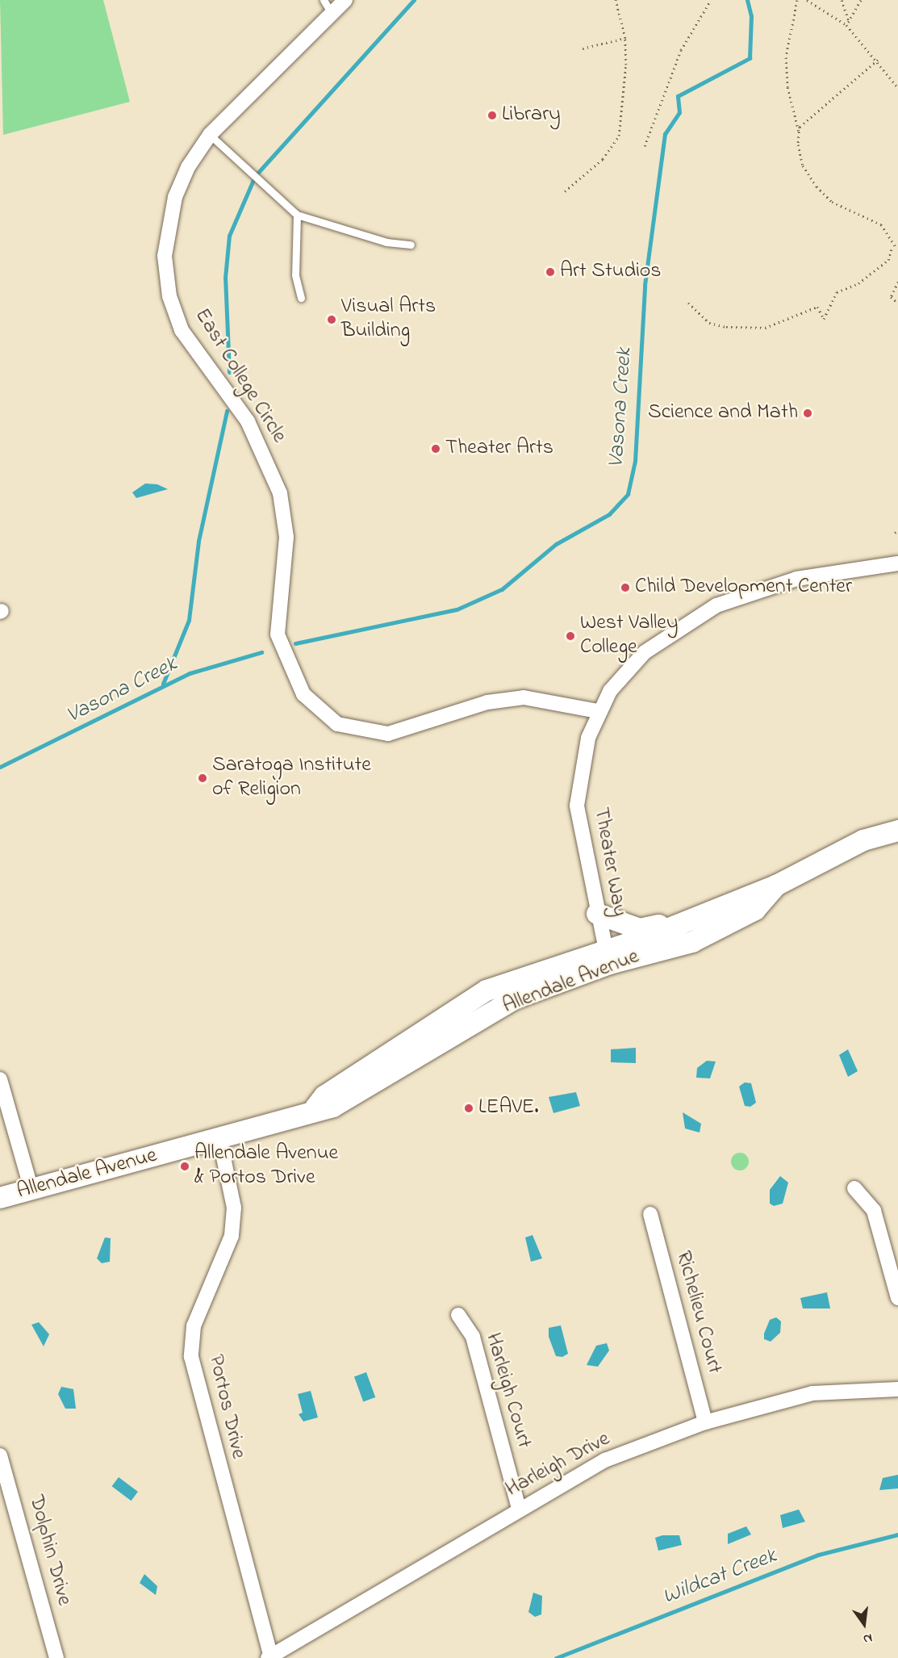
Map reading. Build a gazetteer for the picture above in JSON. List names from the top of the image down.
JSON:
{
  "streets": {
    "street": [
      "East College Circle",
      "Theater Way",
      "Allendale Avenue",
      "Richelieu Court",
      "Harleigh Court",
      "Portos Drive",
      "Harleigh Drive",
      "Dolphin Drive"
    ]
  },
  "crossings": [
    ["East College Circle", "Theater Way"],
    ["Theater Way", "Allendale Avenue"],
    ["Allendale Avenue", "Portos Drive"],
    ["Richelieu Court", "Harleigh Drive"],
    ["Harleigh Court", "Harleigh Drive"],
    ["Portos Drive", "Harleigh Drive"]
  ],
  "water": ["Vasona Creek", "Wildcat Creek"],
  "places": [
    "Library",
    "Art Studios",
    "Visual Arts Building",
    "Science and Math",
    "Theater Arts",
    "Child Development Center",
    "West Valley College",
    "Saratoga Institute of Religion",
    "LEAVE.",
    "Allendale Avenue & Portos Drive"
  ],
  "north": "bottom"
}
